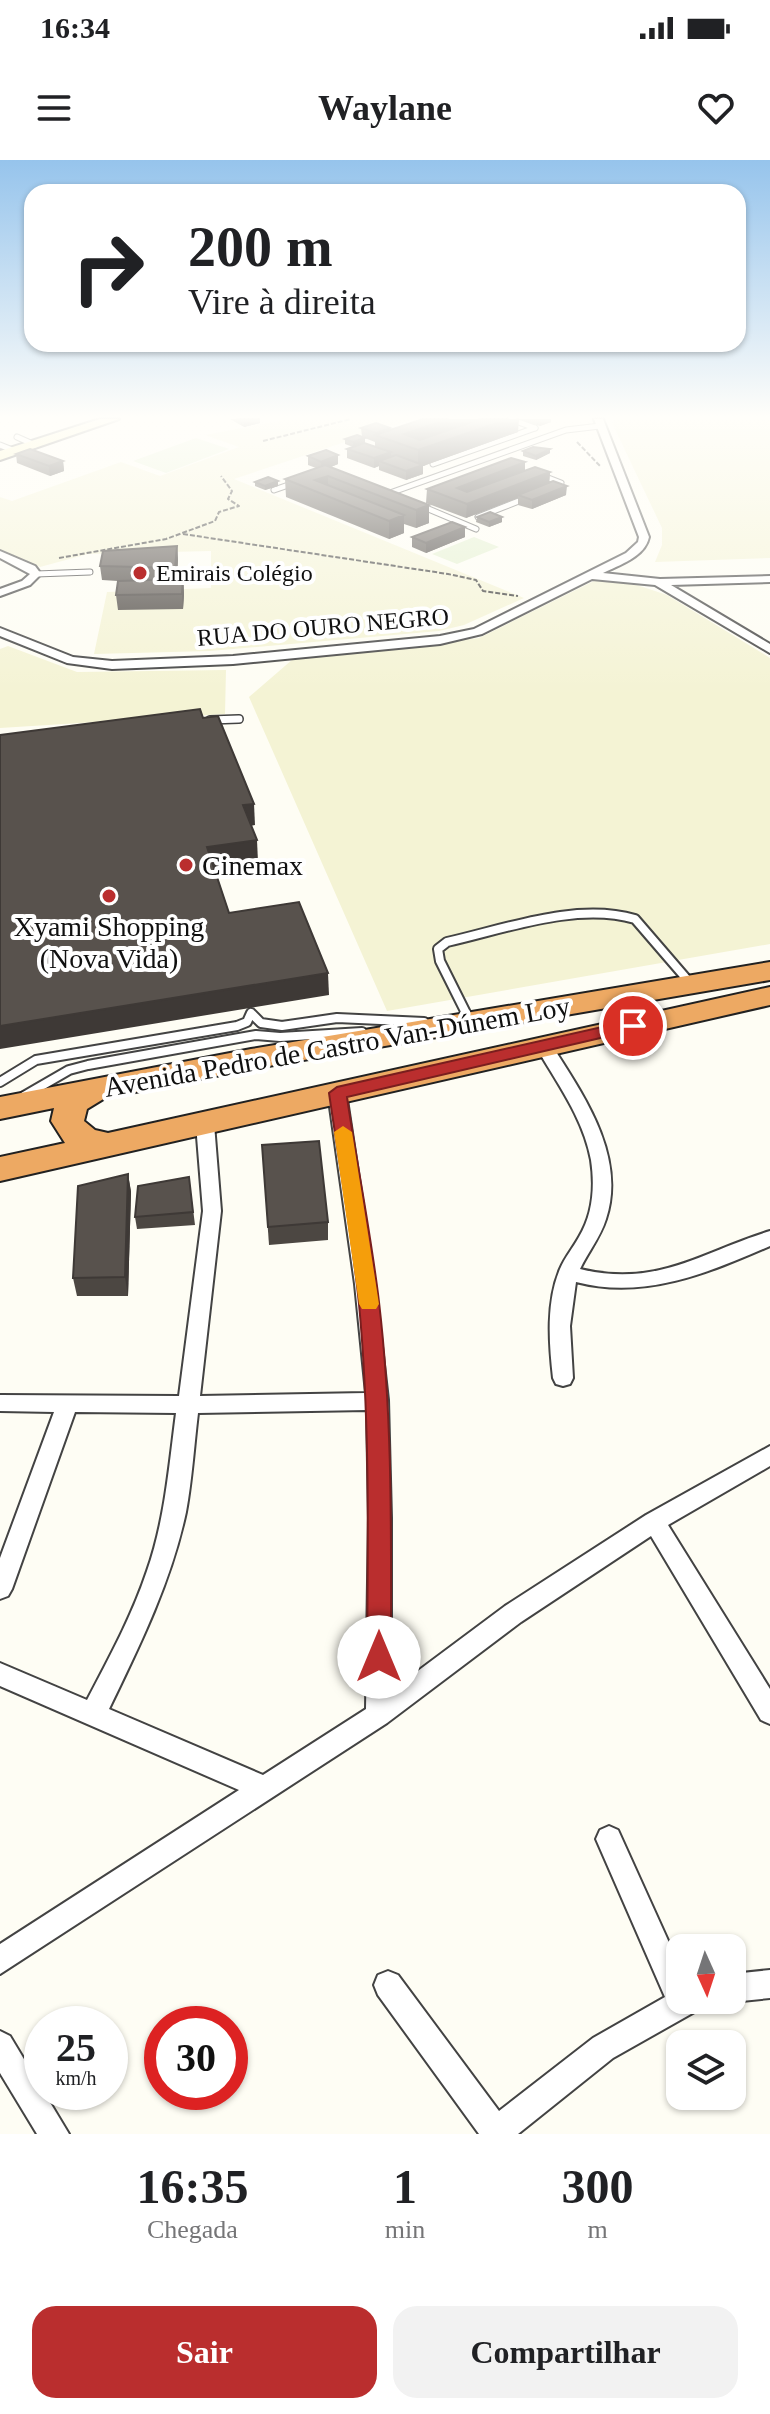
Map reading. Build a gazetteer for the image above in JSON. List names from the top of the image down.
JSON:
{
  "streets": {
    "highway": ["Avenida Pedro de Castro Van-Dúnem Loy"],
    "street": ["RUA DO OURO NEGRO"]
  },
  "places": ["Emirais Colégio", "Cinemax", "Xyami Shopping (Nova Vida)"],
  "north": "bottom",
  "page": {
    "status": "16:34",
    "header": "Waylane",
    "turn": ["200 m", "Vire à direita"],
    "speed": "25 km/h",
    "limit": "30",
    "eta": [
      "16:35",
      "Chegada",
      "1",
      "min",
      "300",
      "m"
    ],
    "buttons": ["Sair", "Compartilhar"]
  }
}
